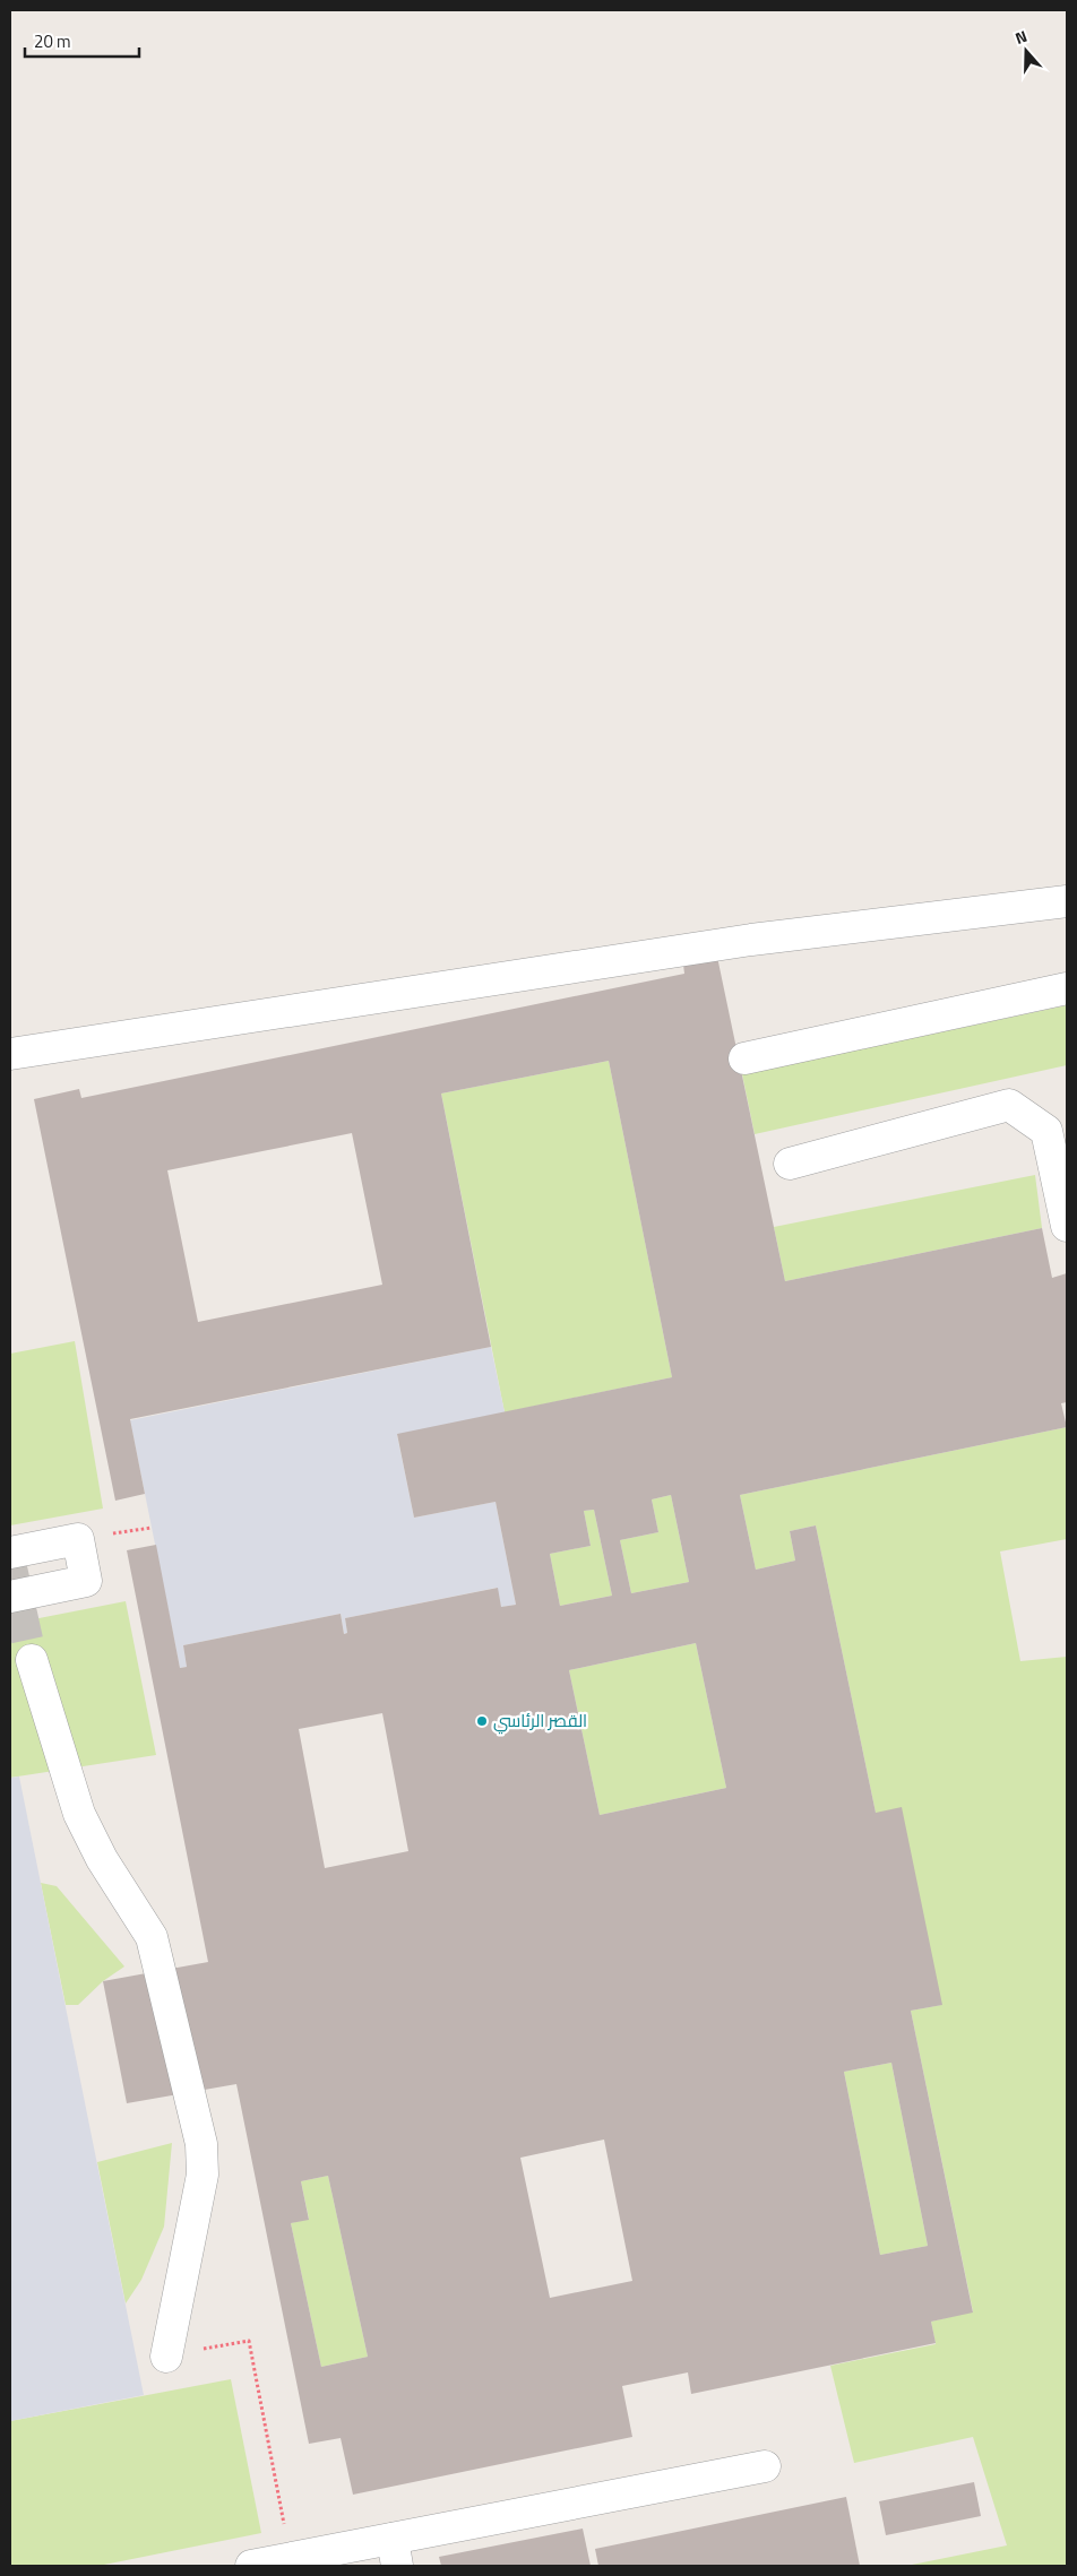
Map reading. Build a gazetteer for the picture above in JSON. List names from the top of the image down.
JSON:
{
  "places": ["القصر الرئاسي"],
  "scale_bar": "20 m",
  "north": "top"
}
